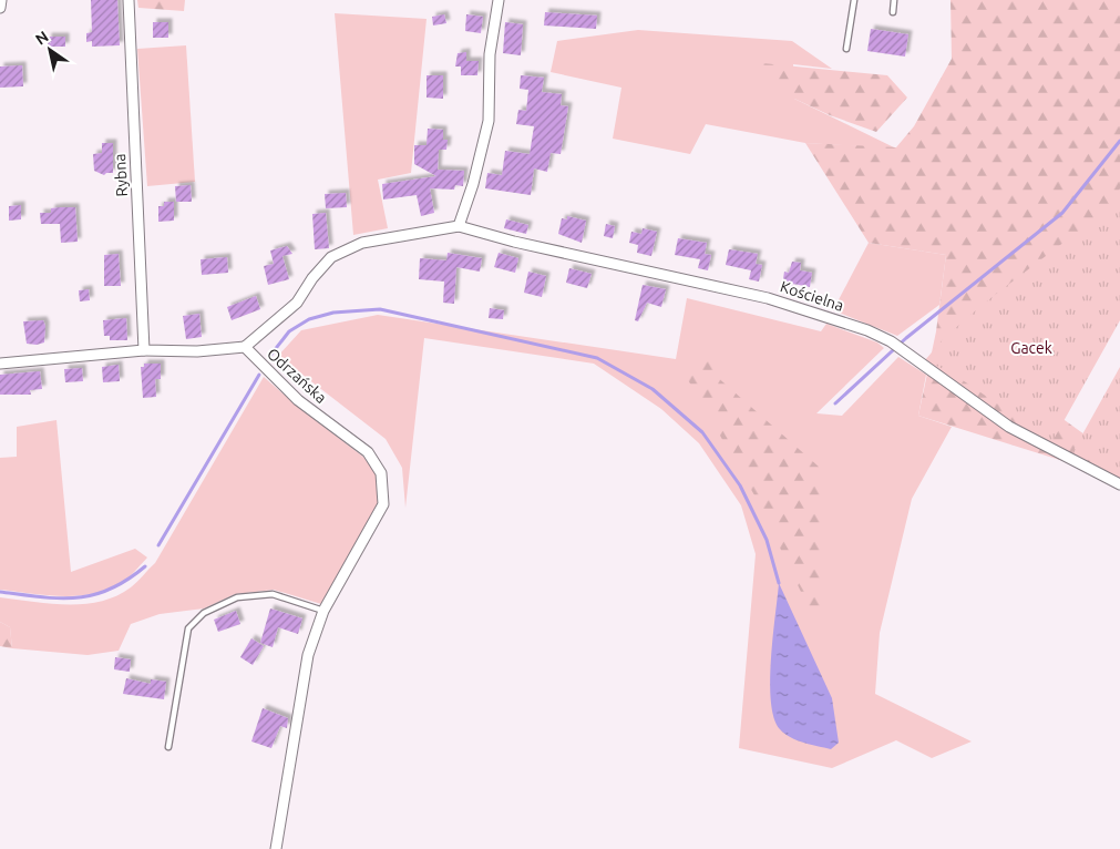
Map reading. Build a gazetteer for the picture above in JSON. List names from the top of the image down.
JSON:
{
  "streets": {
    "street": ["Rybna", "Kościelna", "Odrzańska"]
  },
  "crossings": [
    ["Kościelna", "Odrzańska"]
  ],
  "parks": ["Gacek"],
  "north": "top left"
}
